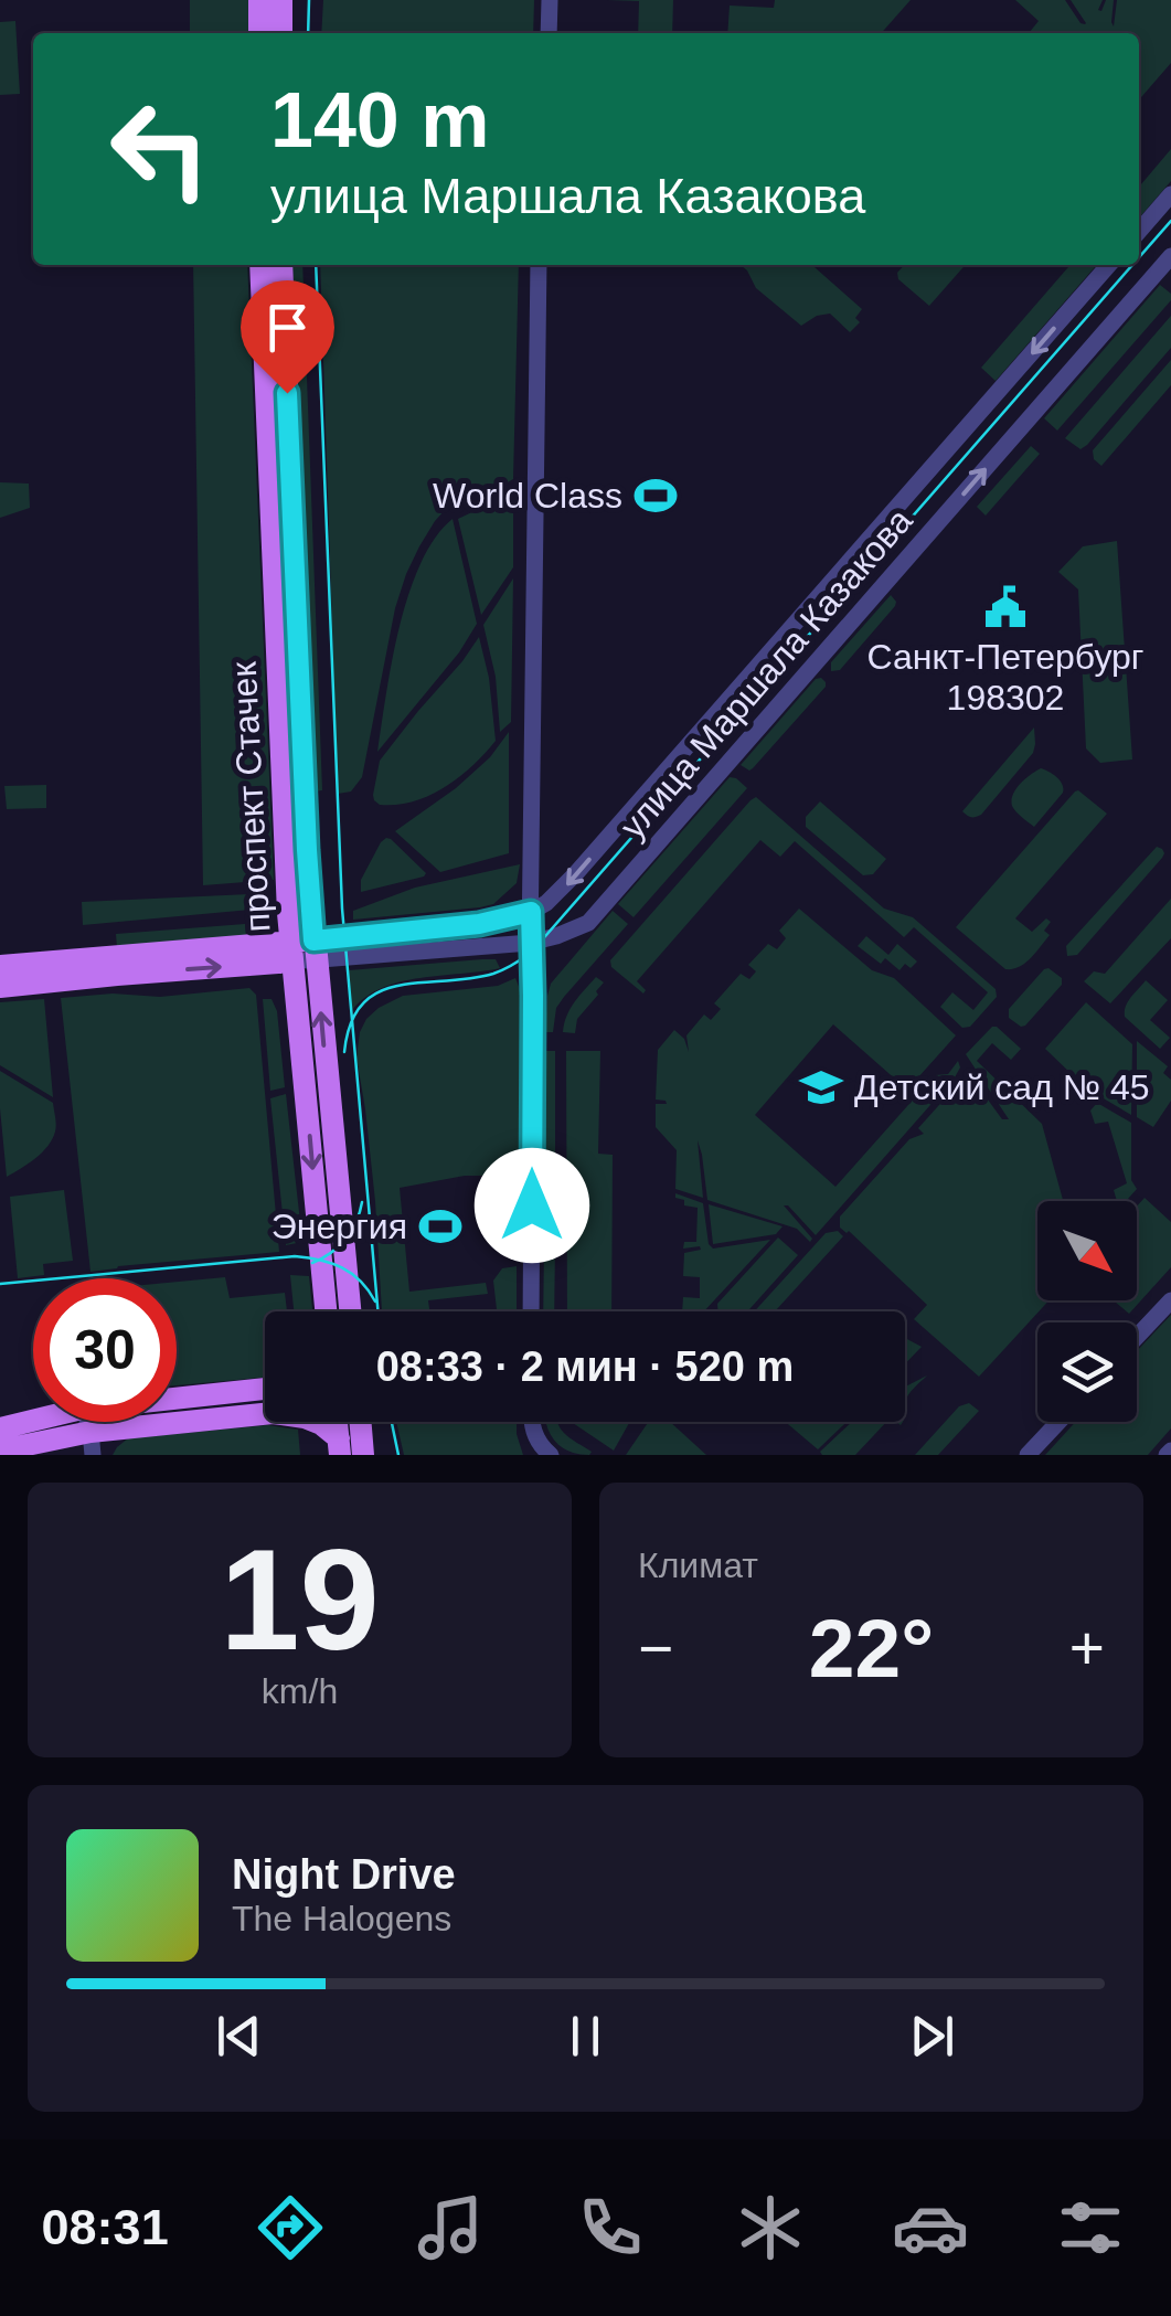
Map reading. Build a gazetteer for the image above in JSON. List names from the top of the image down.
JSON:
{
  "streets": {
    "main road": ["проспект Стачек"],
    "street": ["улица Маршала Казакова"]
  },
  "crossings": [
    ["улица Маршала Казакова", "проспект Стачек"]
  ],
  "places": {
    "sports": ["World Class", "Энергия"],
    "public building": ["Санкт-Петербург 198302"],
    "school or university": ["Детский сад № 45"]
  },
  "north": "bottom right",
  "page": {
    "turn": ["140 m", "улица Маршала Казакова"],
    "limit": "30",
    "trip": "08:33 · 2 мин · 520 m",
    "tile": [
      ["19", "km/h"],
      "Климат"
    ],
    "heat": ["−", "22°", "+"],
    "song": ["Night Drive", "The Halogens"],
    "tabs": "08:31"
  }
}
